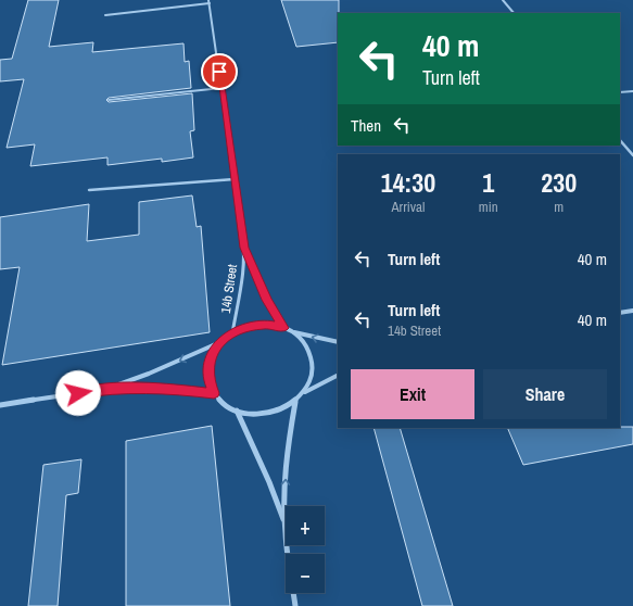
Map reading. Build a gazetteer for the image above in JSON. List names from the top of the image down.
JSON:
{
  "streets": {
    "lane": ["14b Street"]
  },
  "page": {
    "turn": ["40 m", "Turn left"],
    "then": "Then",
    "eta": [
      "14:30",
      "Arrival",
      "1",
      "min",
      "230",
      "m"
    ],
    "list": [
      {
        "name": "Turn left",
        "value": "40 m"
      },
      {
        "name": "Turn left",
        "note": "14b Street",
        "value": "40 m"
      }
    ],
    "buttons": ["Exit", "Share"],
    "map_buttons": ["+", "−"]
  }
}
